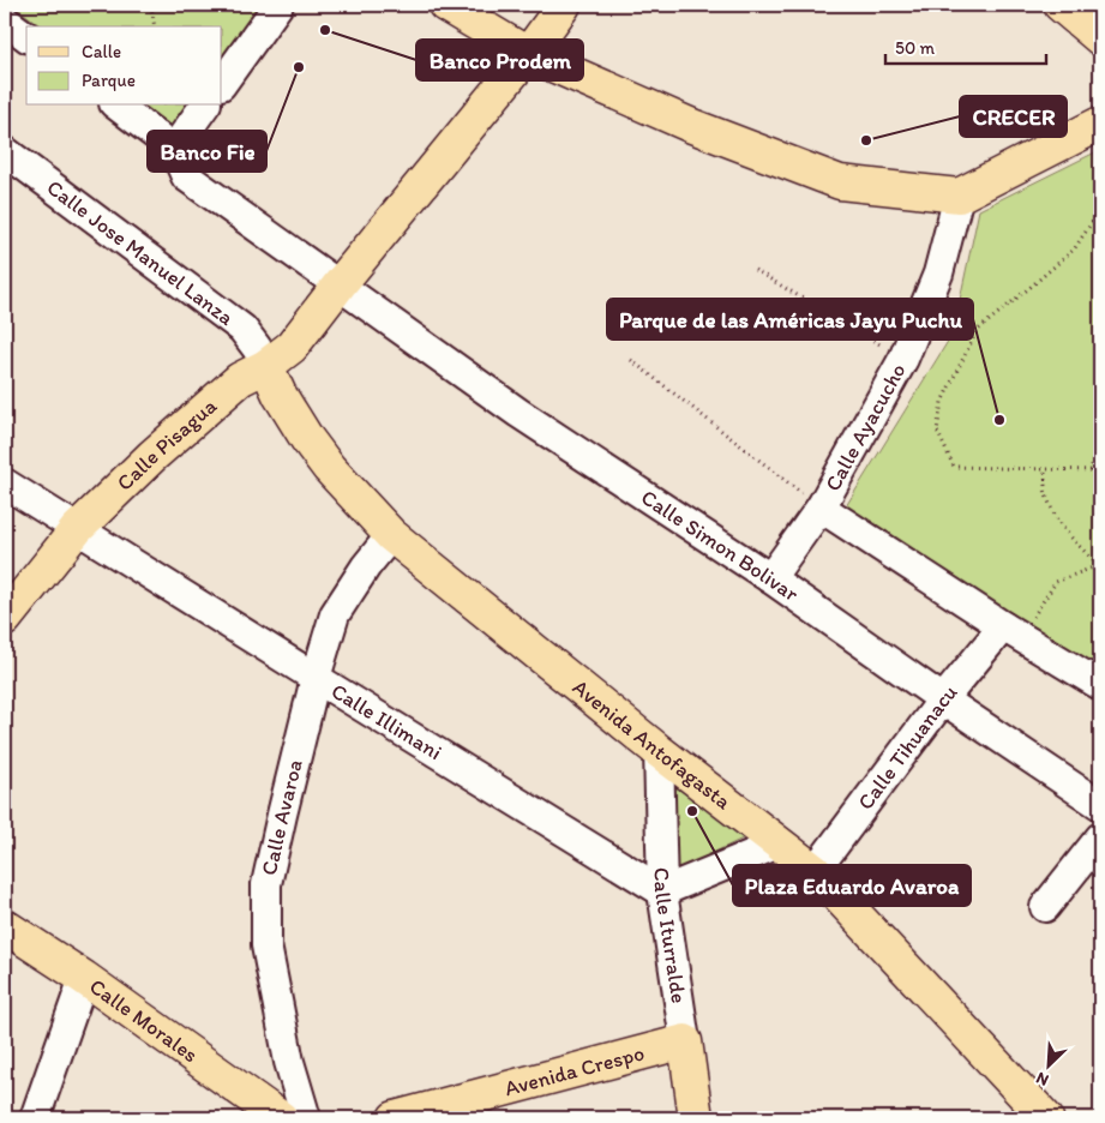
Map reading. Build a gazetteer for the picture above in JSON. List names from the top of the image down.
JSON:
{
  "streets": {
    "main road": [
      "Calle Pisagua",
      "Avenida Antofagasta",
      "Calle Iturralde",
      "Calle Morales",
      "Avenida Crespo"
    ],
    "street": [
      "Calle Jose Manuel Lanza",
      "Calle Ayacucho",
      "Calle Simon Bolivar",
      "Calle Illimani",
      "Calle Tihuanacu",
      "Calle Avaroa"
    ]
  },
  "crossings": [
    ["Calle Jose Manuel Lanza", "Calle Pisagua"],
    ["Calle Jose Manuel Lanza", "Avenida Antofagasta"],
    ["Calle Ayacucho", "Calle Simon Bolivar"],
    ["Calle Pisagua", "Calle Simon Bolivar"],
    ["Calle Pisagua", "Calle Illimani"],
    ["Calle Pisagua", "Avenida Antofagasta"],
    ["Calle Simon Bolivar", "Calle Tihuanacu"],
    ["Calle Illimani", "Calle Avaroa"],
    ["Calle Illimani", "Calle Iturralde"],
    ["Avenida Antofagasta", "Calle Tihuanacu"],
    ["Avenida Antofagasta", "Calle Avaroa"],
    ["Avenida Antofagasta", "Calle Iturralde"],
    ["Calle Iturralde", "Avenida Crespo"]
  ],
  "places": [
    "Banco Prodem",
    "Banco Fie",
    "CRECER",
    "Parque de las Américas Jayu Puchu",
    "Plaza Eduardo Avaroa"
  ],
  "legend": ["Calle", "Parque"],
  "scale_bar": "50 m",
  "north": "bottom left"
}
